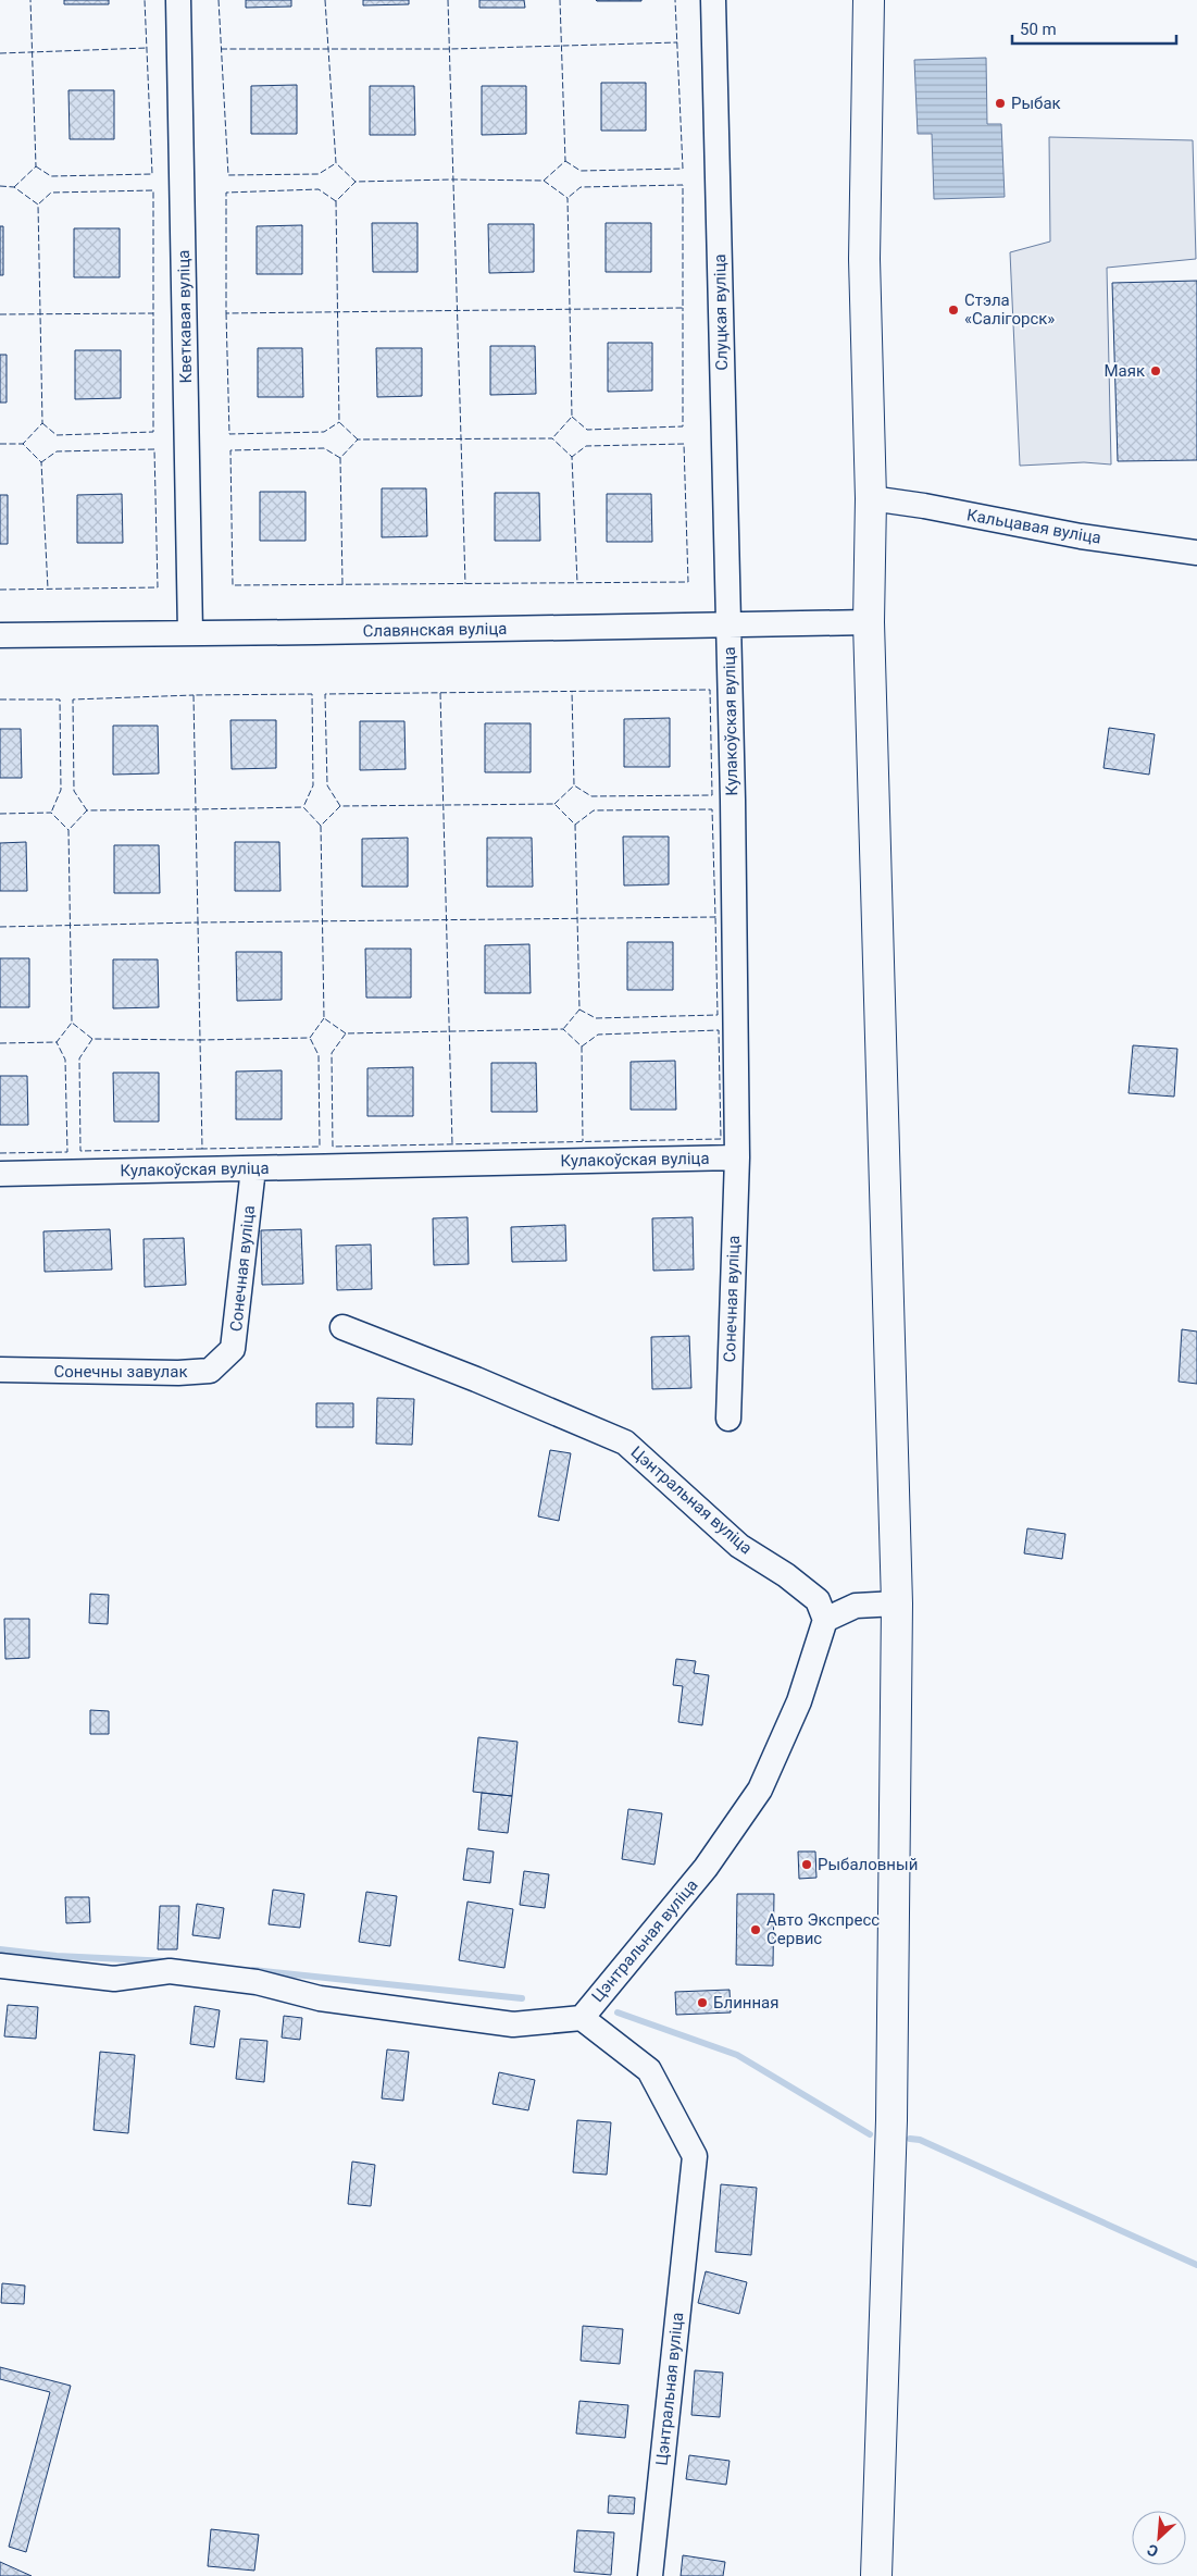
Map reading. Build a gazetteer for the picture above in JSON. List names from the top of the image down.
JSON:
{
  "streets": {
    "street": [
      "Слуцкая вуліца",
      "Кветкавая вуліца",
      "Кальцавая вуліца",
      "Славянская вуліца",
      "Кулакоўская вуліца",
      "Сонечная вуліца",
      "Сонечны завулак",
      "Цэнтральная вуліца"
    ]
  },
  "crossings": [
    ["Слуцкая вуліца", "Славянская вуліца"],
    ["Слуцкая вуліца", "Кулакоўская вуліца"],
    ["Кветкавая вуліца", "Славянская вуліца"],
    ["Славянская вуліца", "Кулакоўская вуліца"],
    ["Кулакоўская вуліца", "Сонечная вуліца"],
    ["Сонечная вуліца", "Сонечны завулак"]
  ],
  "places": [
    "Рыбак",
    "Стэла «Салігорск»",
    "Маяк",
    "Рыбаловный",
    "Авто Экспресс Сервис",
    "Блинная"
  ],
  "scale_bar": "50 m",
  "north": "bottom left"
}
